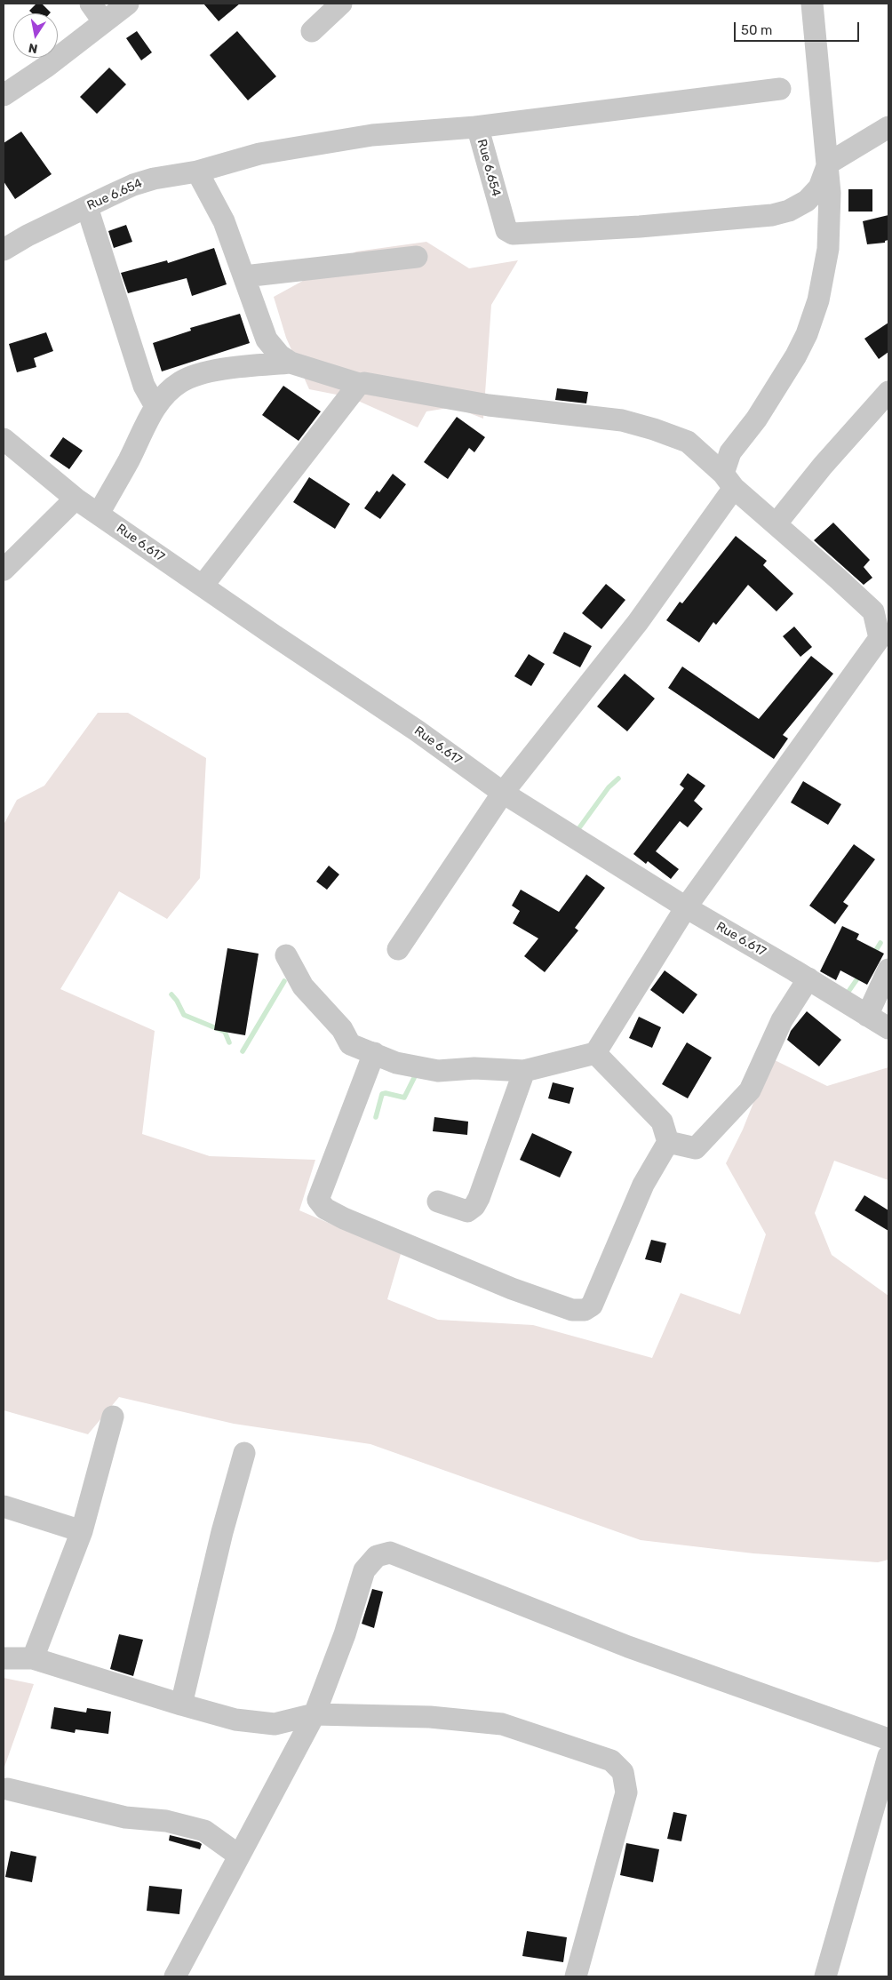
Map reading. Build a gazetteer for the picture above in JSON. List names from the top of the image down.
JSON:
{
  "streets": {
    "street": ["Rue 6.654", "Rue 6.617"]
  },
  "scale_bar": "50 m",
  "north": "bottom"
}
